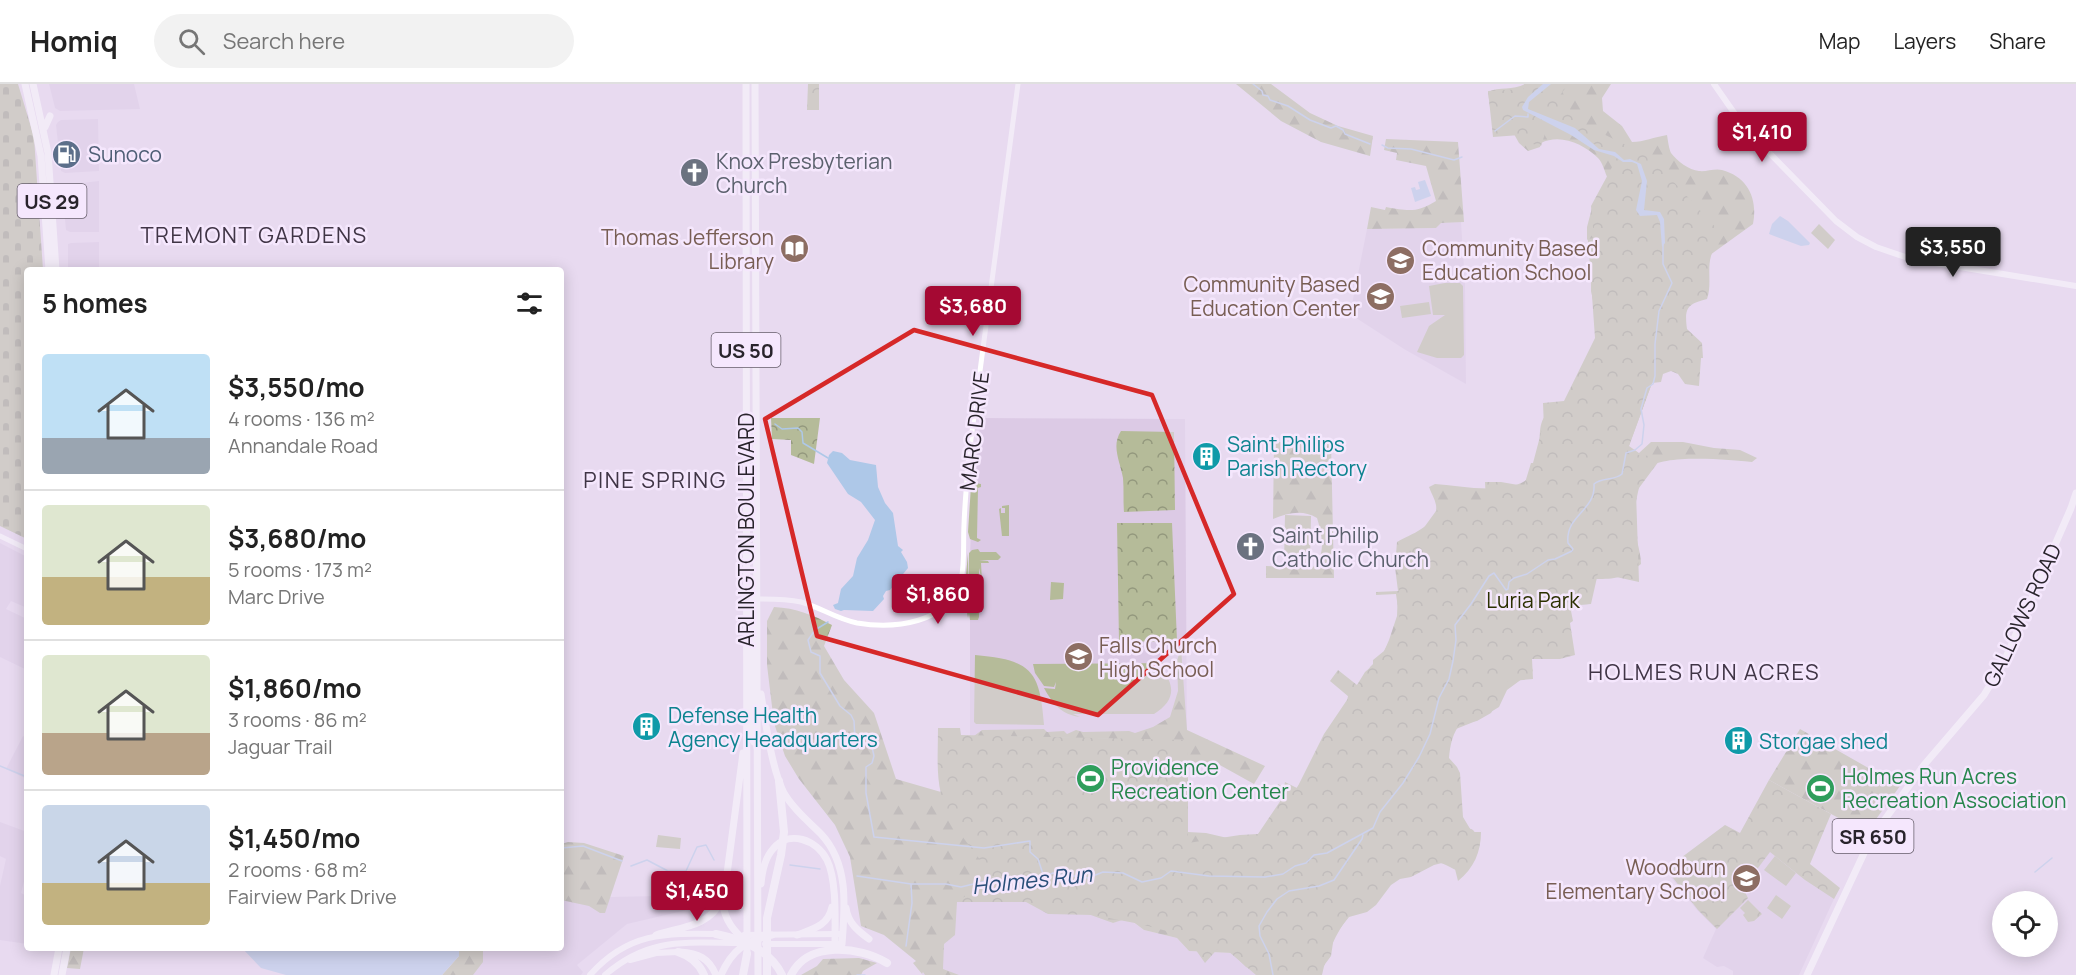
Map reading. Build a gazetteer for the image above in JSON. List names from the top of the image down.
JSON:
{
  "streets": {
    "main road": [
      "US 29",
      "US 50",
      "ARLINGTON BOULEVARD",
      "GALLOWS ROAD",
      "SR 650"
    ],
    "street": ["MARC DRIVE"]
  },
  "crossings": [
    ["MARC DRIVE", "ARLINGTON BOULEVARD"]
  ],
  "districts": ["TREMONT GARDENS", "PINE SPRING", "HOLMES RUN ACRES"],
  "water": ["Holmes Run"],
  "parks": ["Luria Park"],
  "places": {
    "fuel station": ["Sunoco"],
    "church": ["Knox Presbyterian Church", "Saint Philip Catholic Church"],
    "library": ["Thomas Jefferson Library"],
    "school or university": [
      "Community Based Education School",
      "Community Based Education Center",
      "Falls Church High School",
      "Woodburn Elementary School"
    ],
    "building": ["Saint Philips Parish Rectory", "Defense Health Agency Headquarters", "Storgae shed"],
    "sports": ["Providence Recreation Center", "Holmes Run Acres Recreation Association"]
  },
  "page": {
    "header": "Homiq",
    "search": "Search here",
    "nav": ["Map", "Layers", "Share"],
    "price": [
      "$1,410",
      "$3,550",
      "$3,680",
      "$1,860",
      "$1,450"
    ],
    "heading": "5 homes",
    "list": [
      {
        "name": "$3,550/mo",
        "note": "4 rooms · 136 m² · Annandale Road"
      },
      {
        "name": "$3,680/mo",
        "note": "5 rooms · 173 m² · Marc Drive"
      },
      {
        "name": "$1,860/mo",
        "note": "3 rooms · 86 m² · Jaguar Trail"
      },
      {
        "name": "$1,450/mo",
        "note": "2 rooms · 68 m² · Fairview Park Drive"
      }
    ]
  }
}
